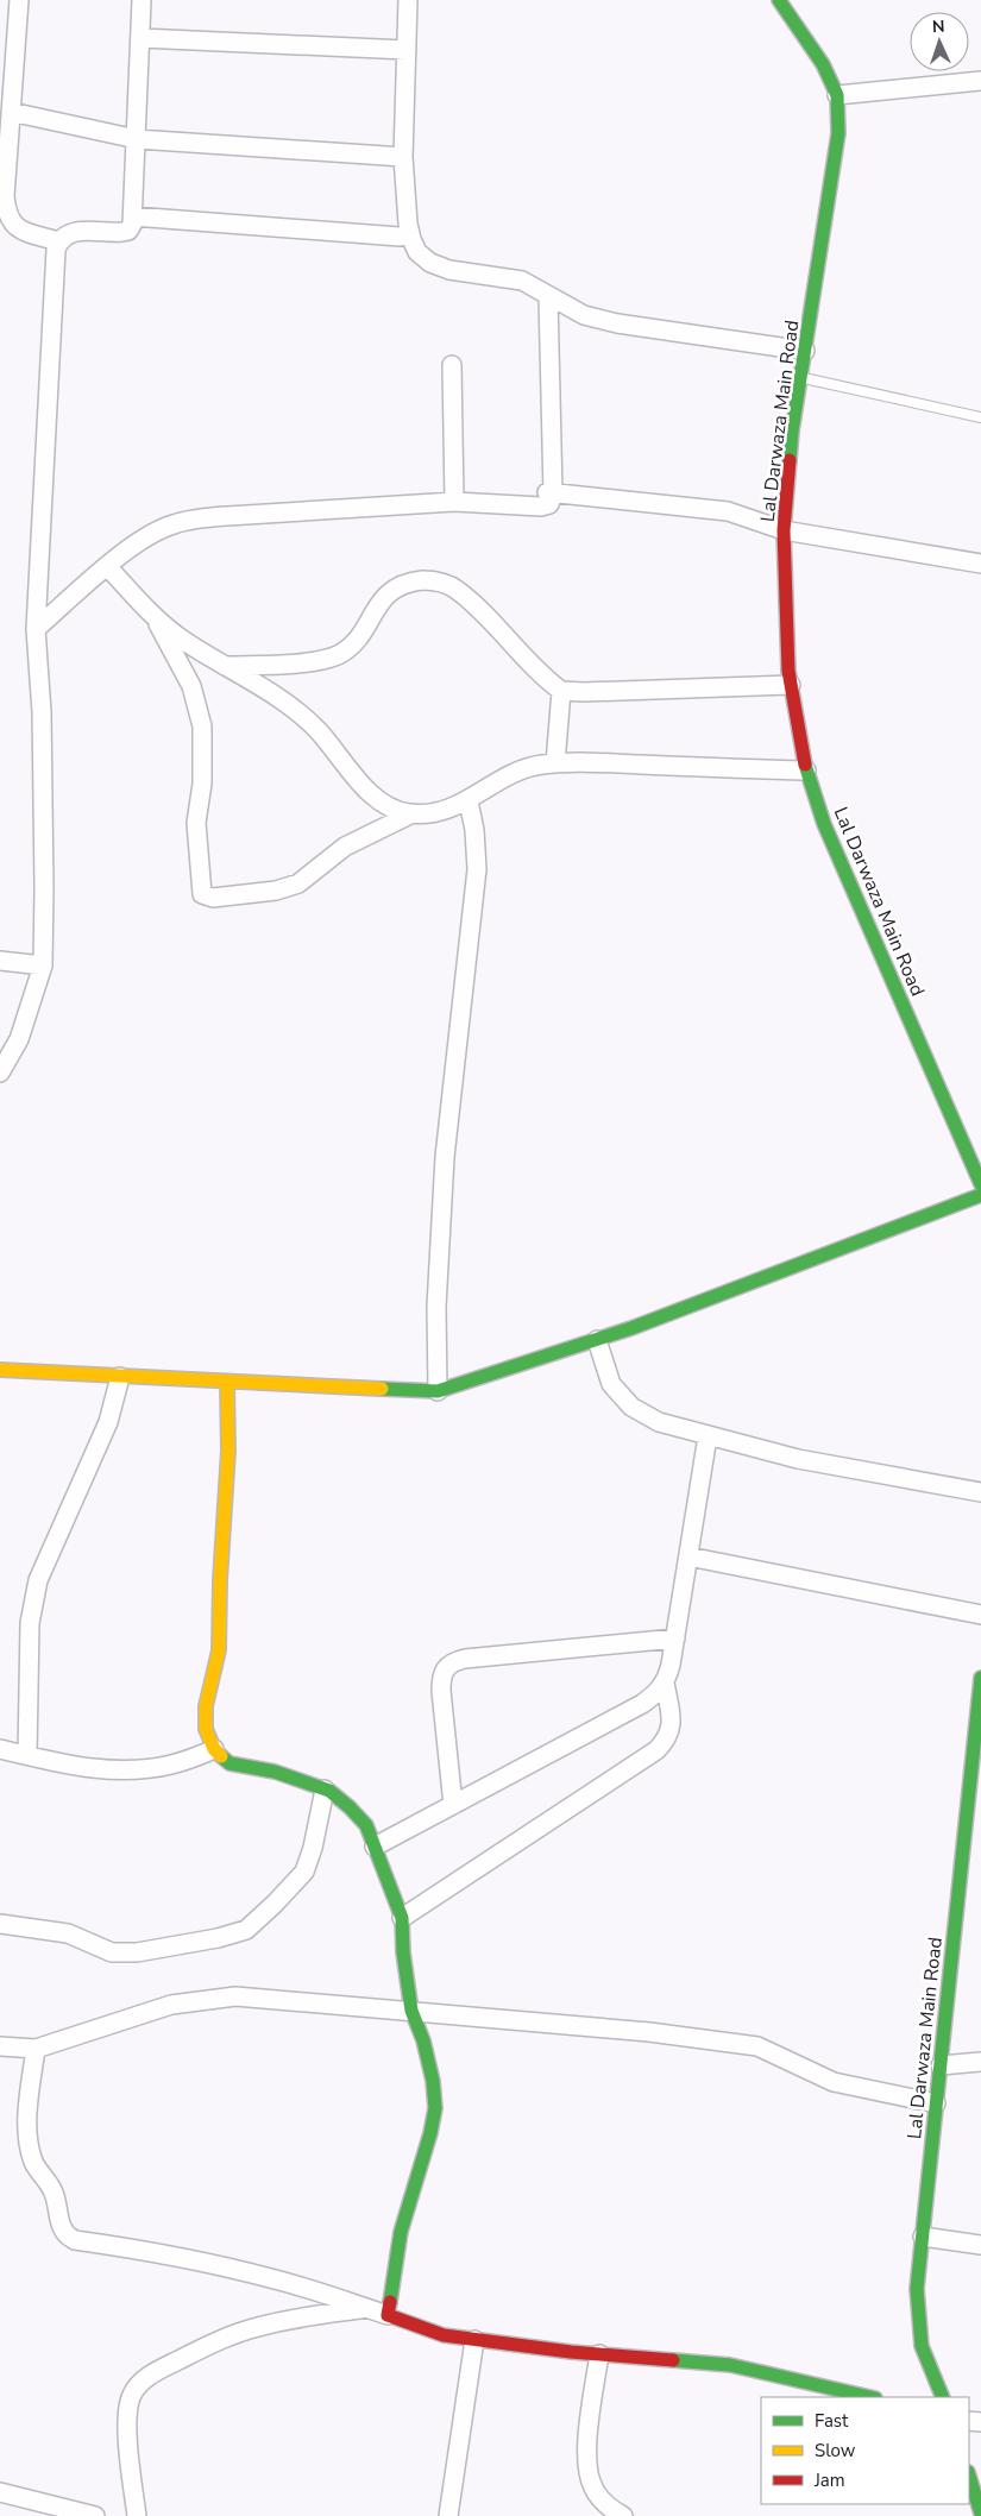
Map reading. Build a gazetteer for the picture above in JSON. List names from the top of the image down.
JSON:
{
  "streets": {
    "street": ["Lal Darwaza Main Road"]
  },
  "legend": ["Fast", "Slow", "Jam"],
  "north": "top"
}
